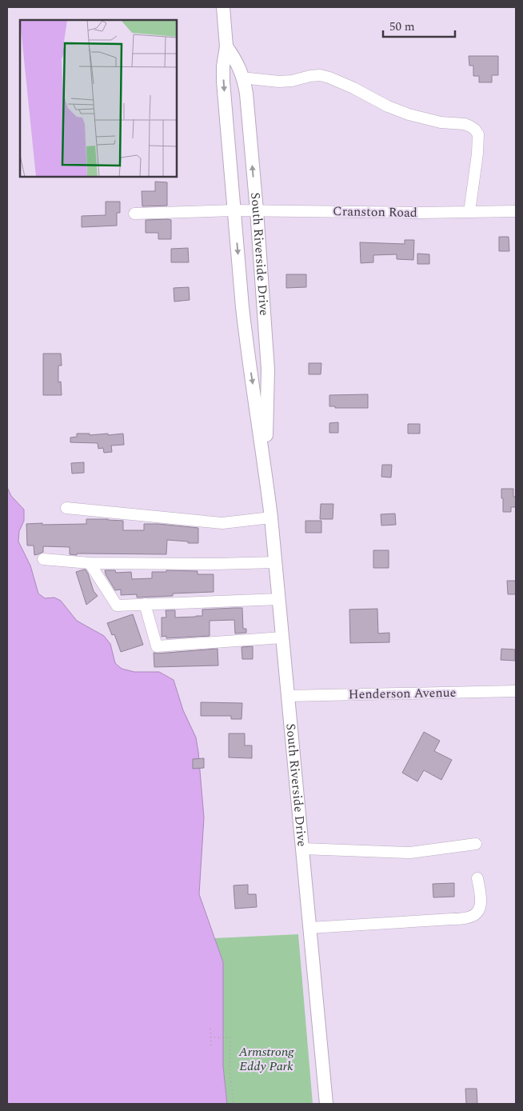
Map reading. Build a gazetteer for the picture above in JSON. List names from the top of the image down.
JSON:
{
  "streets": {
    "main road": ["South Riverside Drive"],
    "street": ["Cranston Road", "Henderson Avenue"]
  },
  "crossings": [
    ["Cranston Road", "South Riverside Drive"],
    ["South Riverside Drive", "Henderson Avenue"]
  ],
  "parks": ["Armstrong Eddy Park"],
  "scale_bar": "50 m"
}
